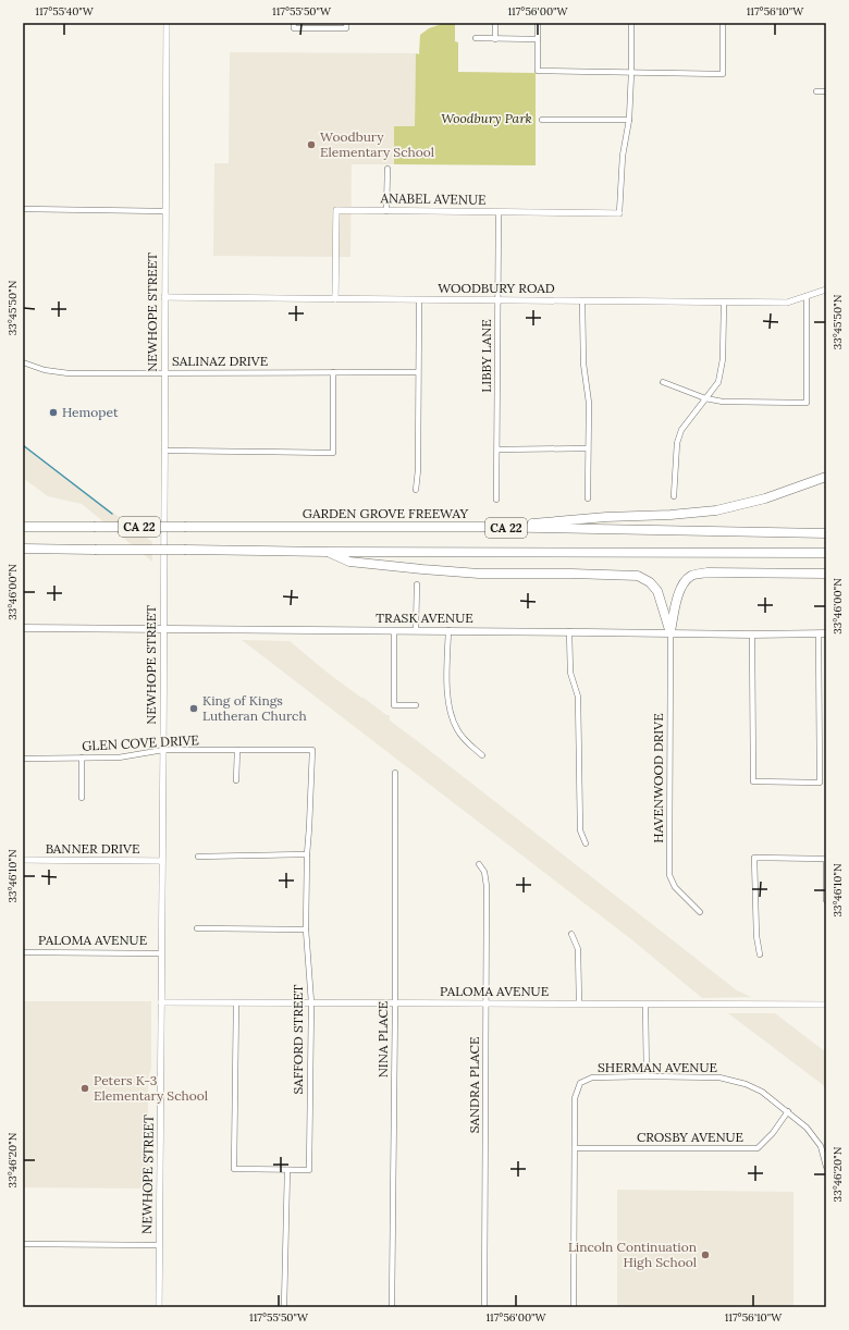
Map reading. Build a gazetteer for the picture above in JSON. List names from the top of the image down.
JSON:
{
  "streets": {
    "highway": ["GARDEN GROVE FREEWAY", "CA 22"],
    "main road": ["TRASK AVENUE"],
    "street": [
      "ANABEL AVENUE",
      "WOODBURY ROAD",
      "NEWHOPE STREET",
      "LIBBY LANE",
      "SALINAZ DRIVE",
      "GLEN COVE DRIVE",
      "HAVENWOOD DRIVE",
      "BANNER DRIVE",
      "PALOMA AVENUE",
      "SAFFORD STREET",
      "NINA PLACE",
      "SHERMAN AVENUE",
      "SANDRA PLACE",
      "CROSBY AVENUE"
    ]
  },
  "crossings": [
    ["ANABEL AVENUE", "WOODBURY ROAD"],
    ["ANABEL AVENUE", "LIBBY LANE"],
    ["WOODBURY ROAD", "NEWHOPE STREET"],
    ["WOODBURY ROAD", "LIBBY LANE"],
    ["NEWHOPE STREET", "SALINAZ DRIVE"],
    ["NEWHOPE STREET", "TRASK AVENUE"],
    ["NEWHOPE STREET", "GLEN COVE DRIVE"],
    ["NEWHOPE STREET", "BANNER DRIVE"],
    ["NEWHOPE STREET", "PALOMA AVENUE"],
    ["TRASK AVENUE", "HAVENWOOD DRIVE"],
    ["GLEN COVE DRIVE", "SAFFORD STREET"],
    ["PALOMA AVENUE", "SAFFORD STREET"],
    ["PALOMA AVENUE", "NINA PLACE"],
    ["PALOMA AVENUE", "SANDRA PLACE"],
    ["SHERMAN AVENUE", "CROSBY AVENUE"]
  ],
  "parks": ["Woodbury Park"],
  "places": [
    "Woodbury Elementary School",
    "Hemopet",
    "King of Kings Lutheran Church",
    "Peters K-3 Elementary School",
    "Lincoln Continuation High School"
  ],
  "coordinates": [
    "117°55'40\"W",
    "117°55'50\"W",
    "117°56'00\"W",
    "117°56'10\"W",
    "33°45'50\"N",
    "33°46'00\"N",
    "33°46'10\"N",
    "33°46'20\"N"
  ]
}
